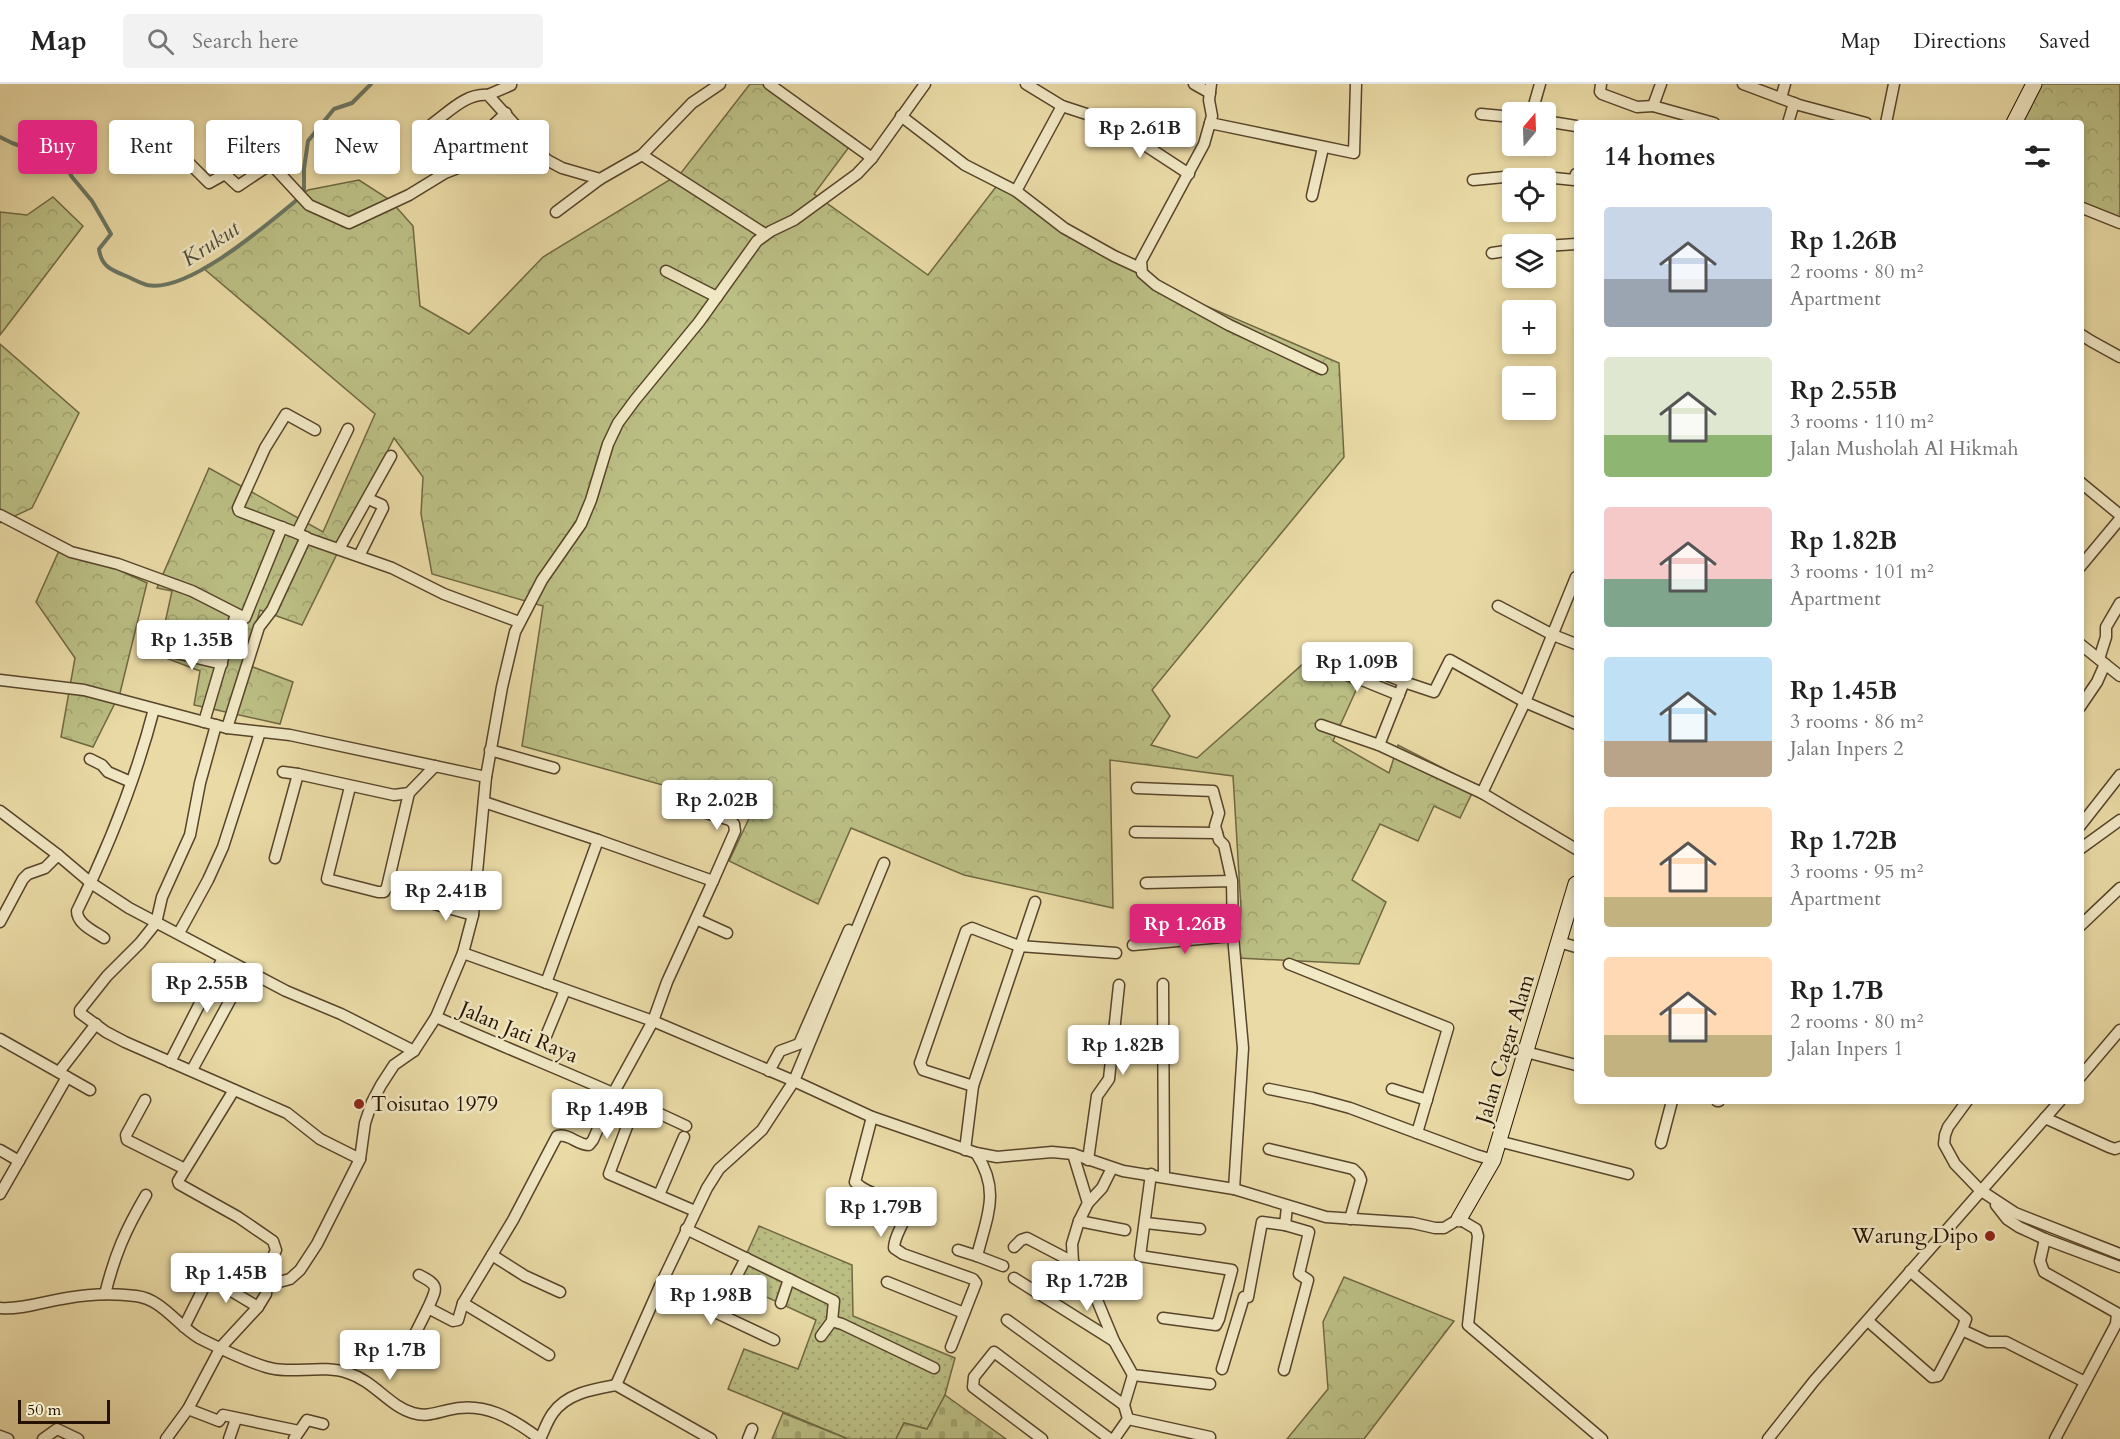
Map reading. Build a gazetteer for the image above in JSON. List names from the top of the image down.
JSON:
{
  "streets": {
    "street": ["Jalan Jati Raya", "Jalan Cagar Alam"]
  },
  "water": ["Krukut"],
  "places": ["Toisutao 1979", "Warung Dipo"],
  "scale_bar": "50 m",
  "north": "top",
  "page": {
    "header": "Map",
    "search": "Search here",
    "nav": ["Map", "Directions", "Saved"],
    "map_buttons": ["+", "−"],
    "price": [
      "Rp 2.61B",
      "Rp 1.35B",
      "Rp 1.09B",
      "Rp 2.02B",
      "Rp 2.41B",
      "Rp 1.26B",
      "Rp 2.55B",
      "Rp 1.82B",
      "Rp 1.49B",
      "Rp 1.79B",
      "Rp 1.45B",
      "Rp 1.72B",
      "Rp 1.98B",
      "Rp 1.7B"
    ],
    "chip": [
      "Buy",
      "Rent",
      "Filters",
      "New",
      "Apartment"
    ],
    "heading": "14 homes",
    "list": [
      {
        "name": "Rp 1.26B",
        "note": "2 rooms · 80 m² · Apartment"
      },
      {
        "name": "Rp 2.55B",
        "note": "3 rooms · 110 m² · Jalan Musholah Al Hikmah"
      },
      {
        "name": "Rp 1.82B",
        "note": "3 rooms · 101 m² · Apartment"
      },
      {
        "name": "Rp 1.45B",
        "note": "3 rooms · 86 m² · Jalan Inpers 2"
      },
      {
        "name": "Rp 1.72B",
        "note": "3 rooms · 95 m² · Apartment"
      },
      {
        "name": "Rp 1.7B",
        "note": "2 rooms · 80 m² · Jalan Inpers 1"
      }
    ],
    "scale": "50 m"
  }
}
